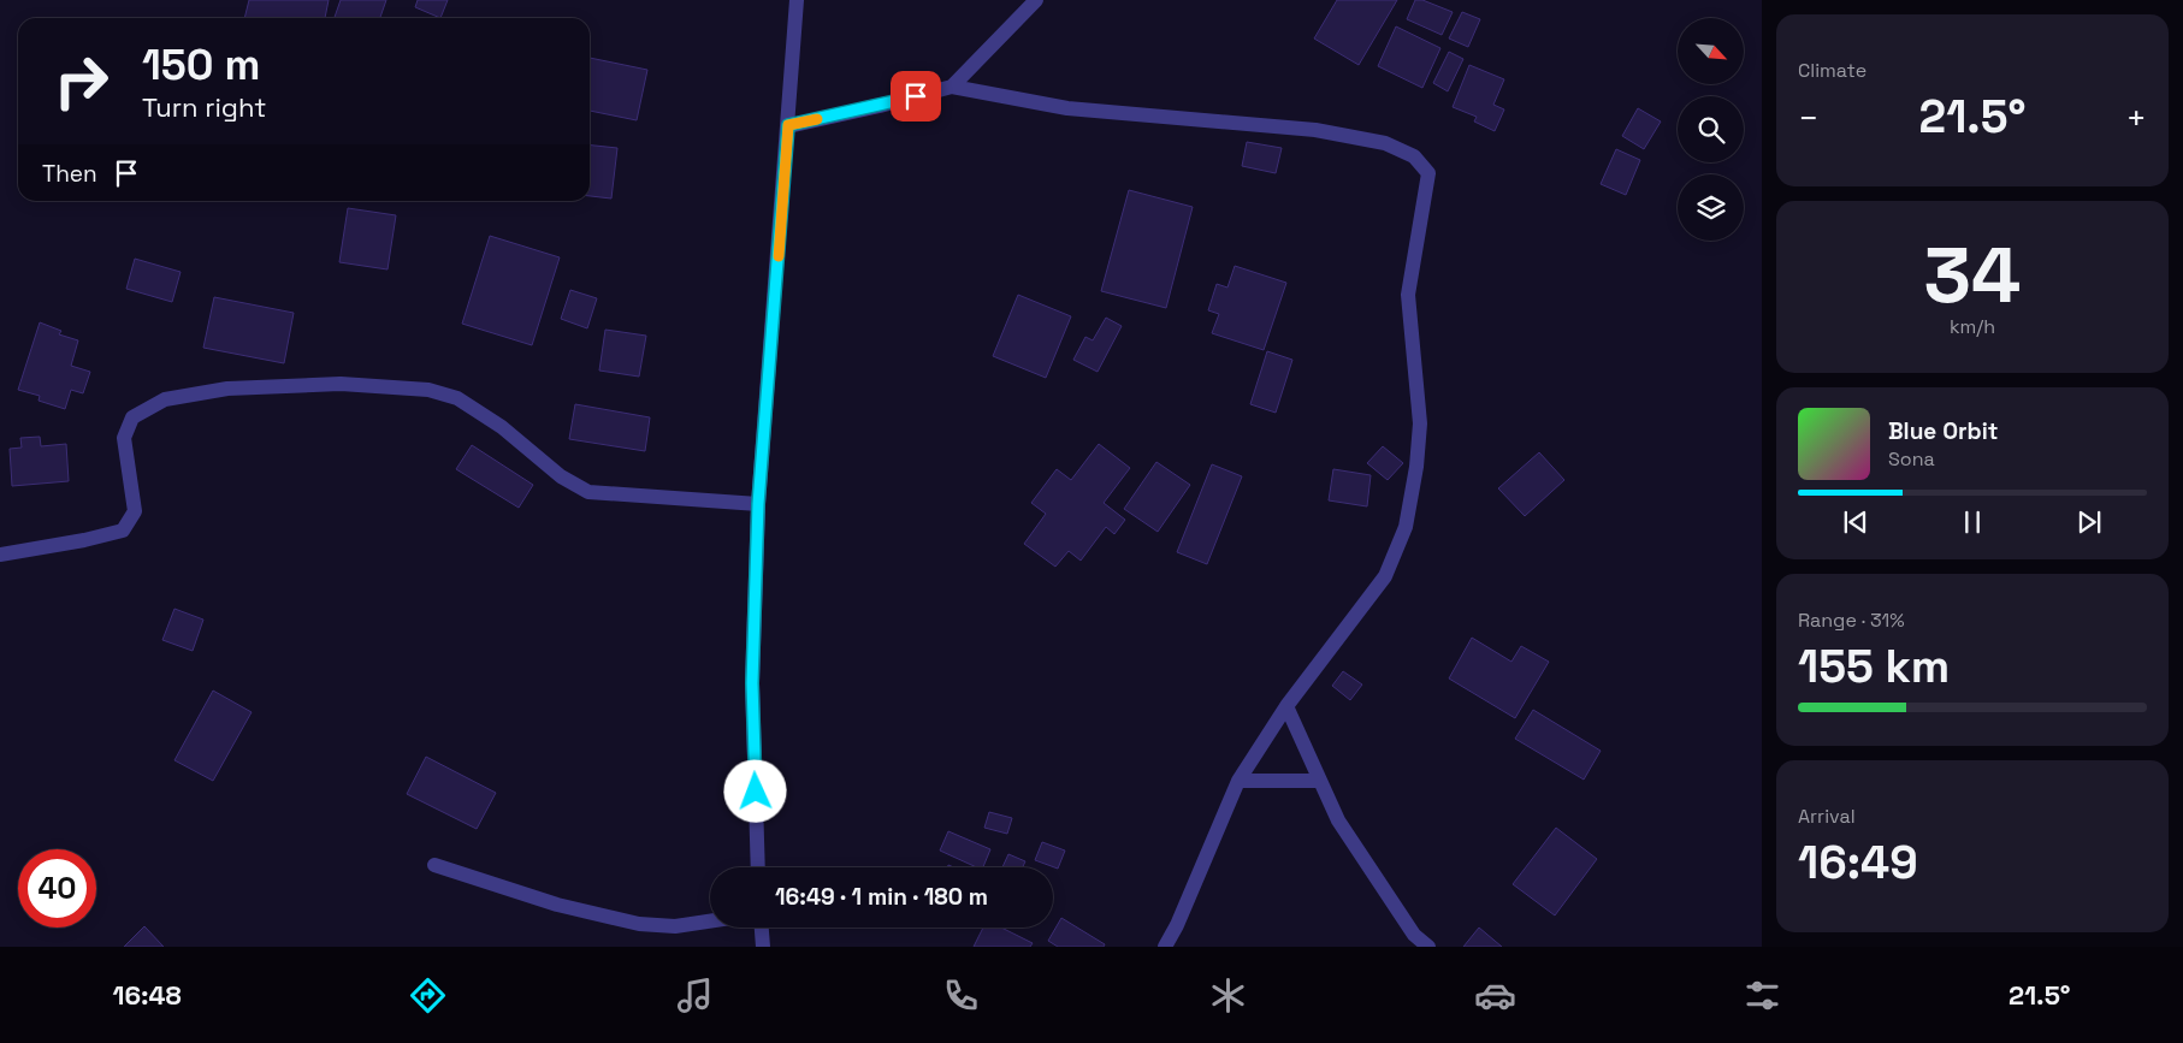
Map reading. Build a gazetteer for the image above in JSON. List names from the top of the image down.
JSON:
{
  "north": "bottom right",
  "page": {
    "tile": [
      "Climate",
      ["34", "km/h"],
      ["Range · 31%", "155 km"],
      ["Arrival", "16:49"]
    ],
    "turn": ["150 m", "Turn right"],
    "heat": ["−", "21.5°", "+"],
    "then": "Then",
    "song": ["Blue Orbit", "Sona"],
    "limit": "40",
    "trip": "16:49 · 1 min · 180 m",
    "tabs": ["16:48", "21.5°"]
  }
}
